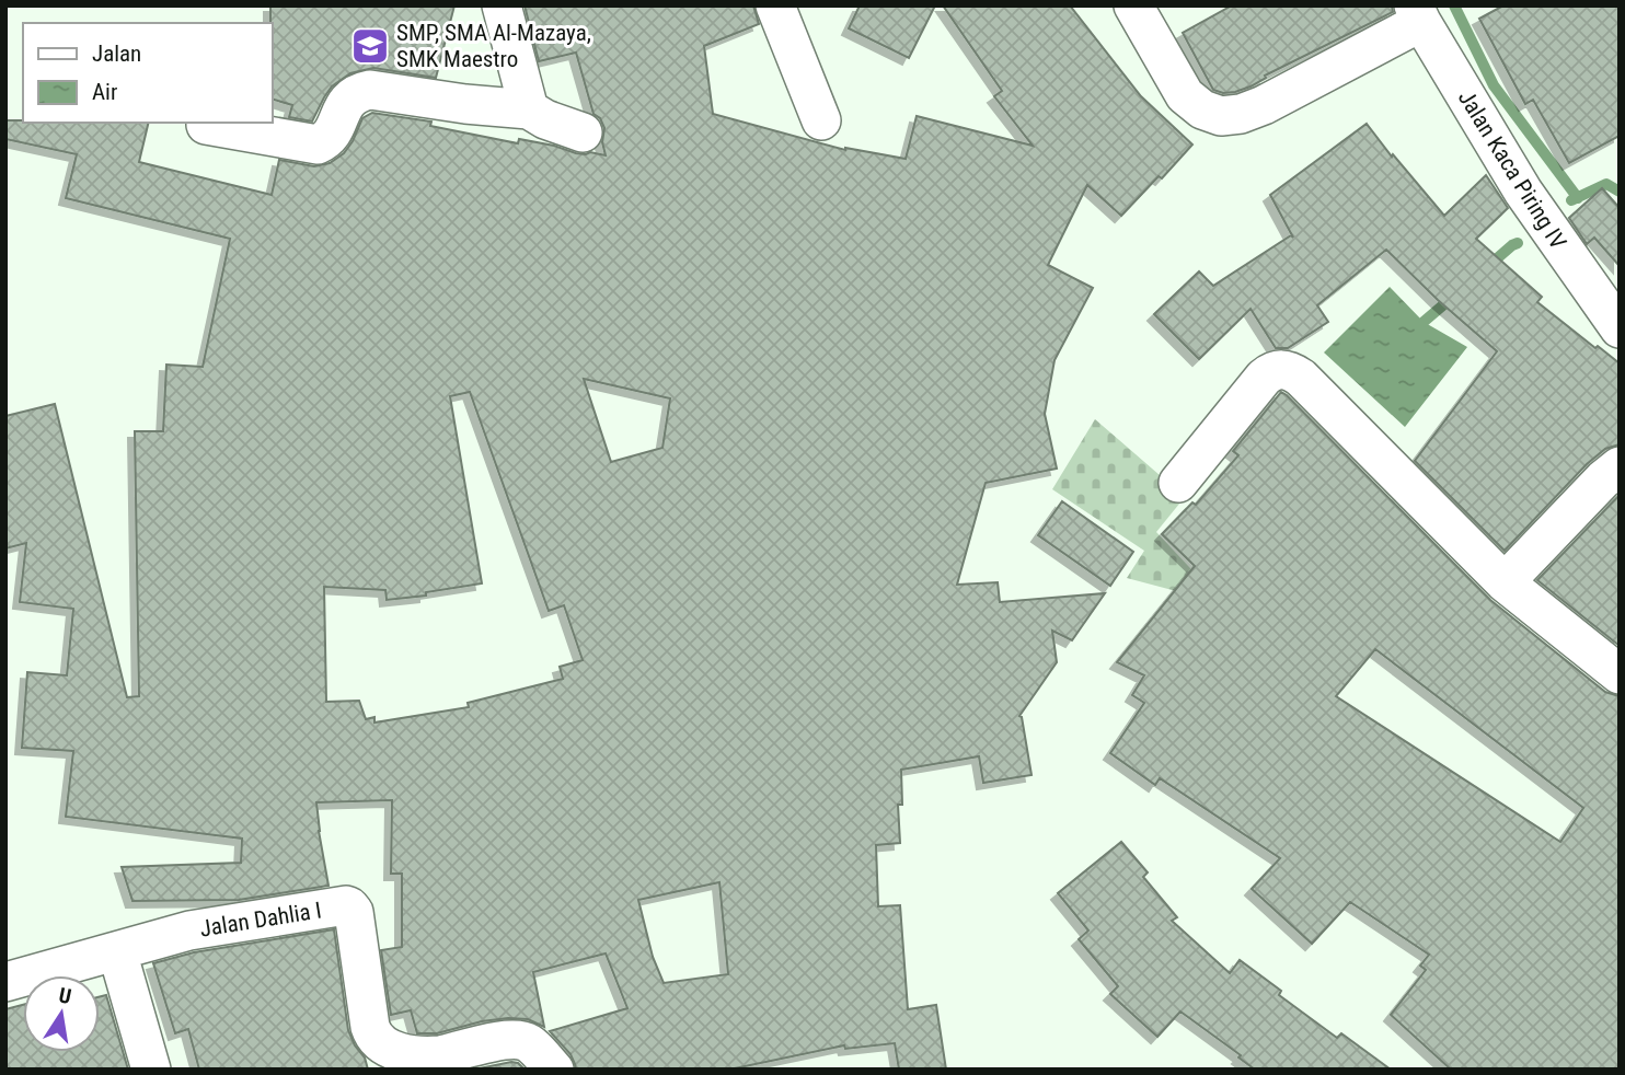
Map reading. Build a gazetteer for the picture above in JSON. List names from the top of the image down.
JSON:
{
  "streets": {
    "street": ["Jalan Kaca Piring IV", "Jalan Dahlia I"]
  },
  "places": {
    "school or university": ["SMP, SMA Al-Mazaya, SMK Maestro"]
  },
  "legend": ["Jalan", "Air"],
  "north": "top"
}
